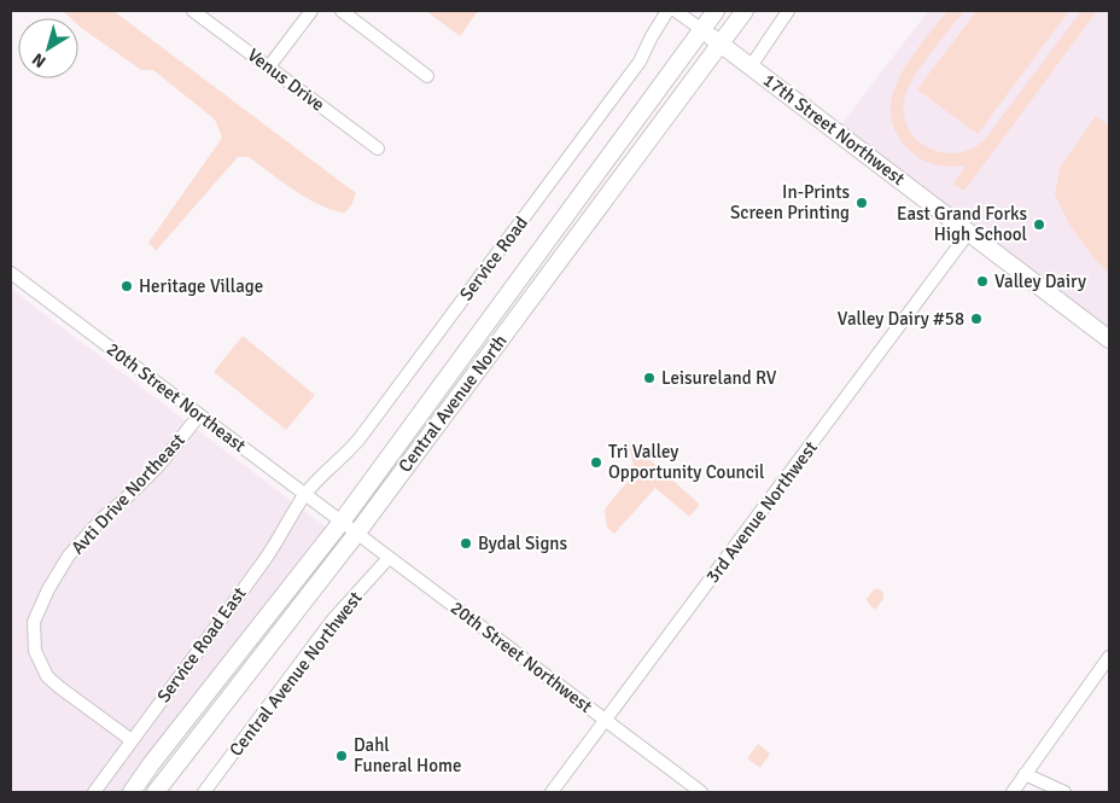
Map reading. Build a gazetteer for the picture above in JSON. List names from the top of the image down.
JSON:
{
  "streets": {
    "main road": ["17th Street Northwest", "Central Avenue North"],
    "street": [
      "Venus Drive",
      "Service Road",
      "20th Street Northeast",
      "Avti Drive Northeast",
      "3rd Avenue Northwest",
      "Service Road East",
      "20th Street Northwest",
      "Central Avenue Northwest"
    ]
  },
  "crossings": [
    ["17th Street Northwest", "Central Avenue North"],
    ["17th Street Northwest", "3rd Avenue Northwest"],
    ["Service Road", "20th Street Northeast"],
    ["Service Road", "Service Road East"],
    ["20th Street Northeast", "Central Avenue North"],
    ["20th Street Northeast", "Avti Drive Northeast"],
    ["20th Street Northeast", "Service Road East"],
    ["20th Street Northeast", "20th Street Northwest"],
    ["Central Avenue North", "20th Street Northwest"],
    ["Avti Drive Northeast", "Service Road East"],
    ["3rd Avenue Northwest", "20th Street Northwest"],
    ["20th Street Northwest", "Central Avenue Northwest"]
  ],
  "places": [
    "In-Prints Screen Printing",
    "East Grand Forks High School",
    "Valley Dairy",
    "Heritage Village",
    "Valley Dairy #58",
    "Leisureland RV",
    "Tri Valley Opportunity Council",
    "Bydal Signs",
    "Dahl Funeral Home"
  ],
  "north": "bottom left"
}
